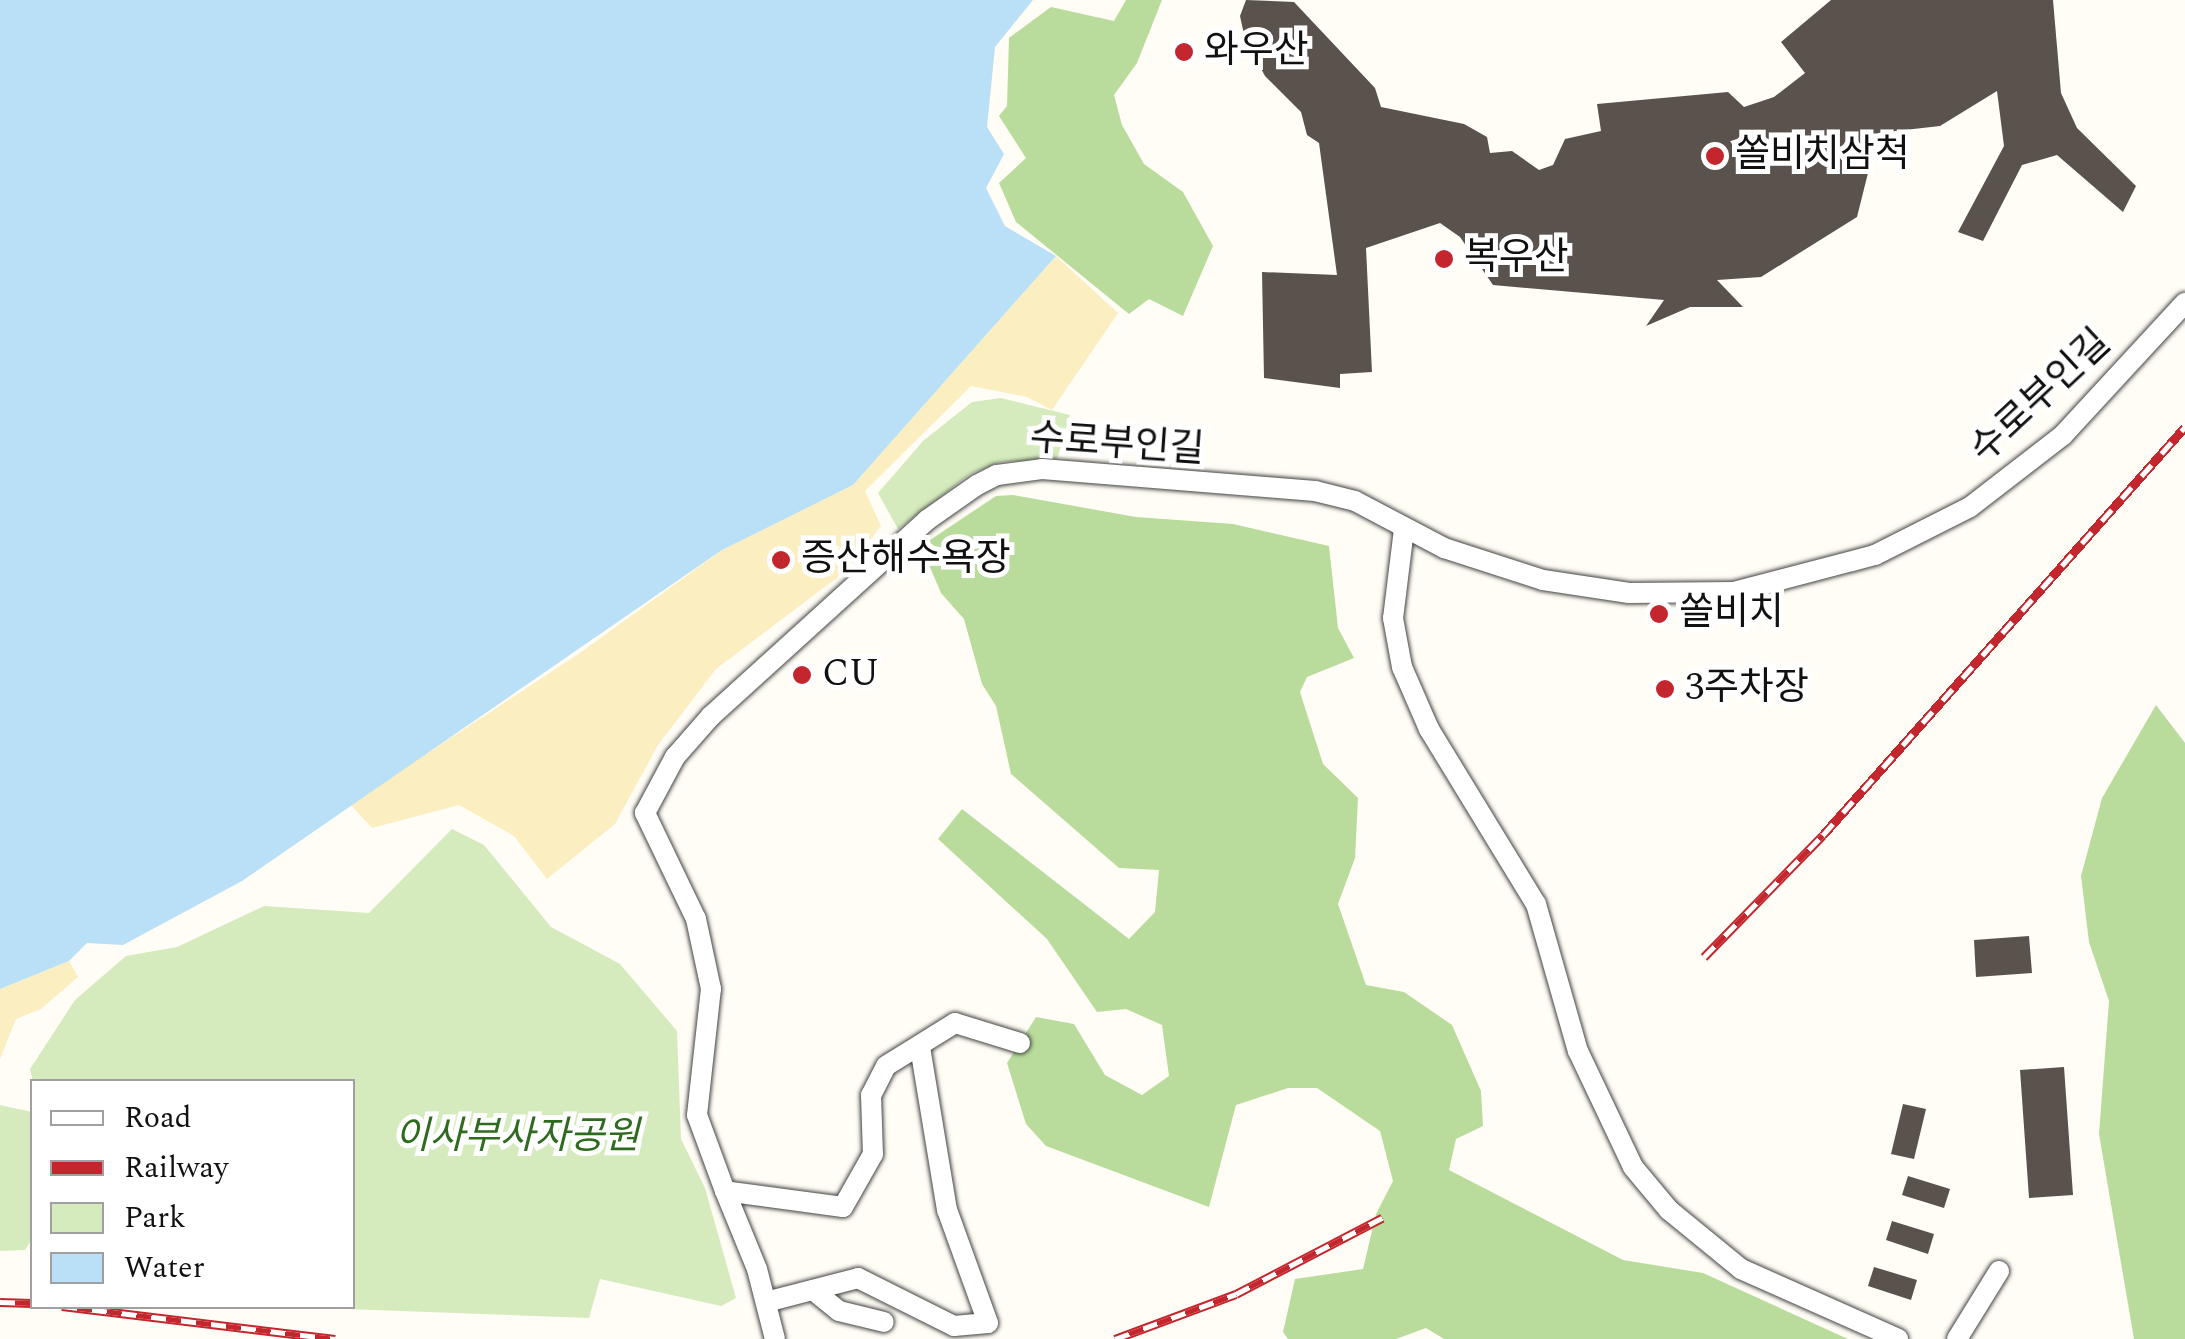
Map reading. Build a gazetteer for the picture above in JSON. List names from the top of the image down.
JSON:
{
  "streets": {
    "street": ["수로부인길"]
  },
  "parks": ["이사부사자공원"],
  "places": [
    "와우산",
    "쏠비치삼척",
    "복우산",
    "증산해수욕장",
    "쏠비치",
    "CU",
    "3주차장"
  ],
  "legend": [
    "Road",
    "Railway",
    "Park",
    "Water"
  ]
}
